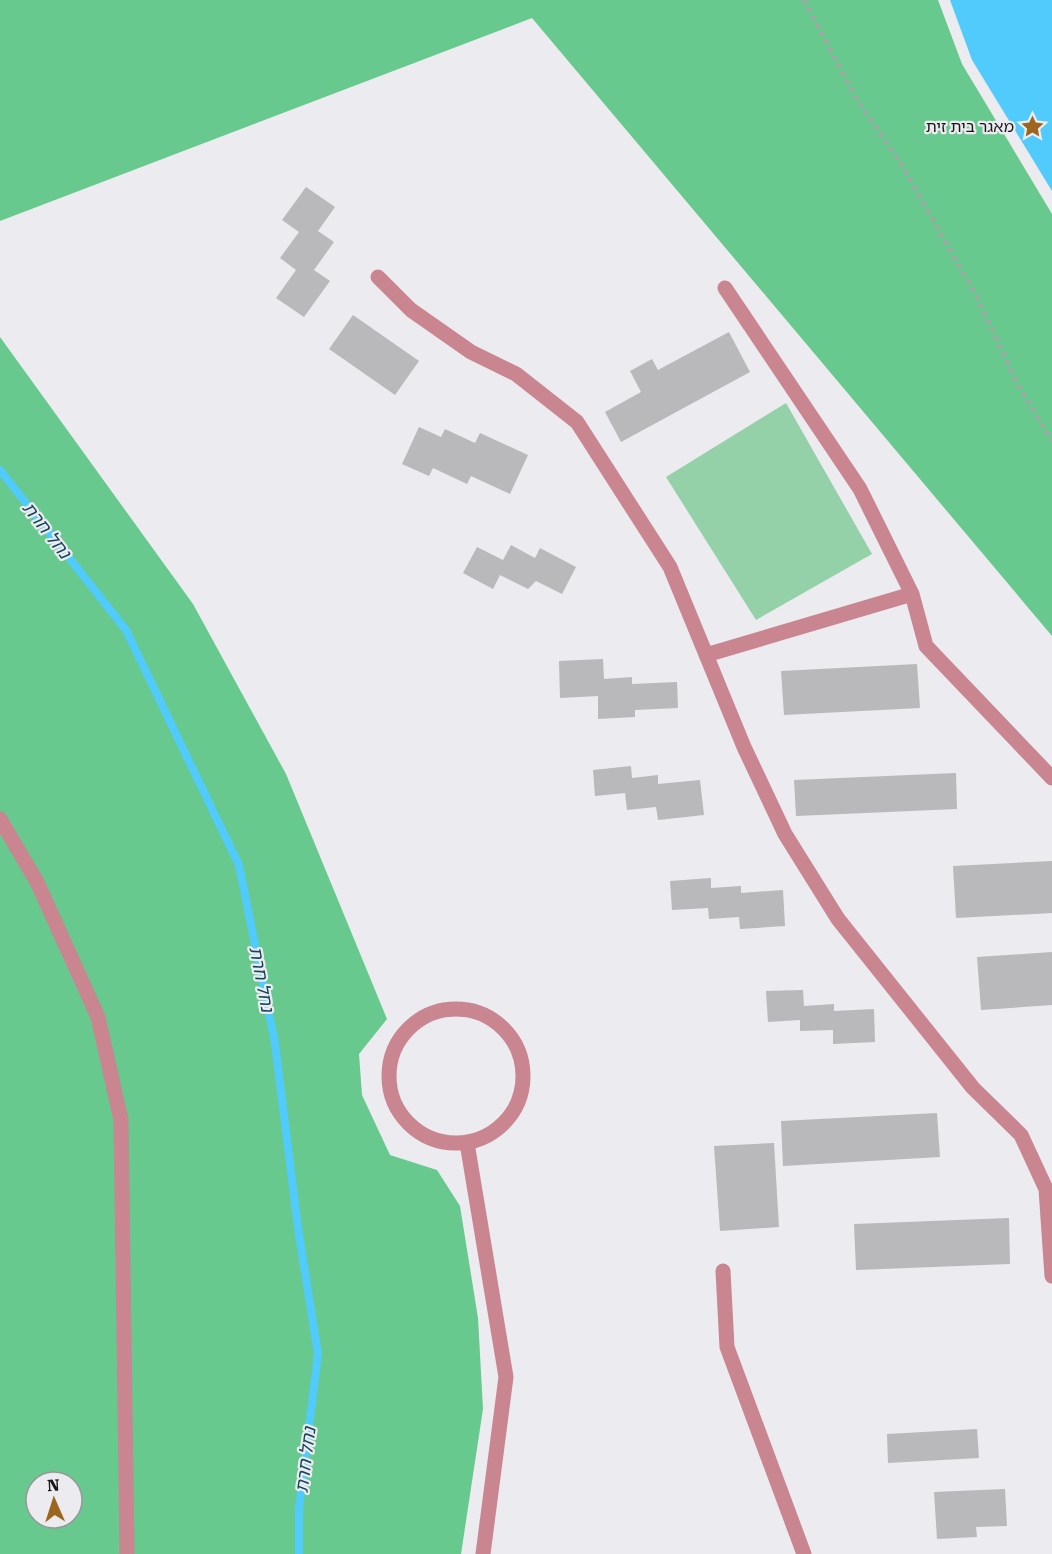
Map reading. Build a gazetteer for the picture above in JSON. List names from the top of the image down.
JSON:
{
  "water": ["נחל חרת"],
  "places": {
    "place": ["מאגר בית זית"]
  },
  "north": "top"
}
